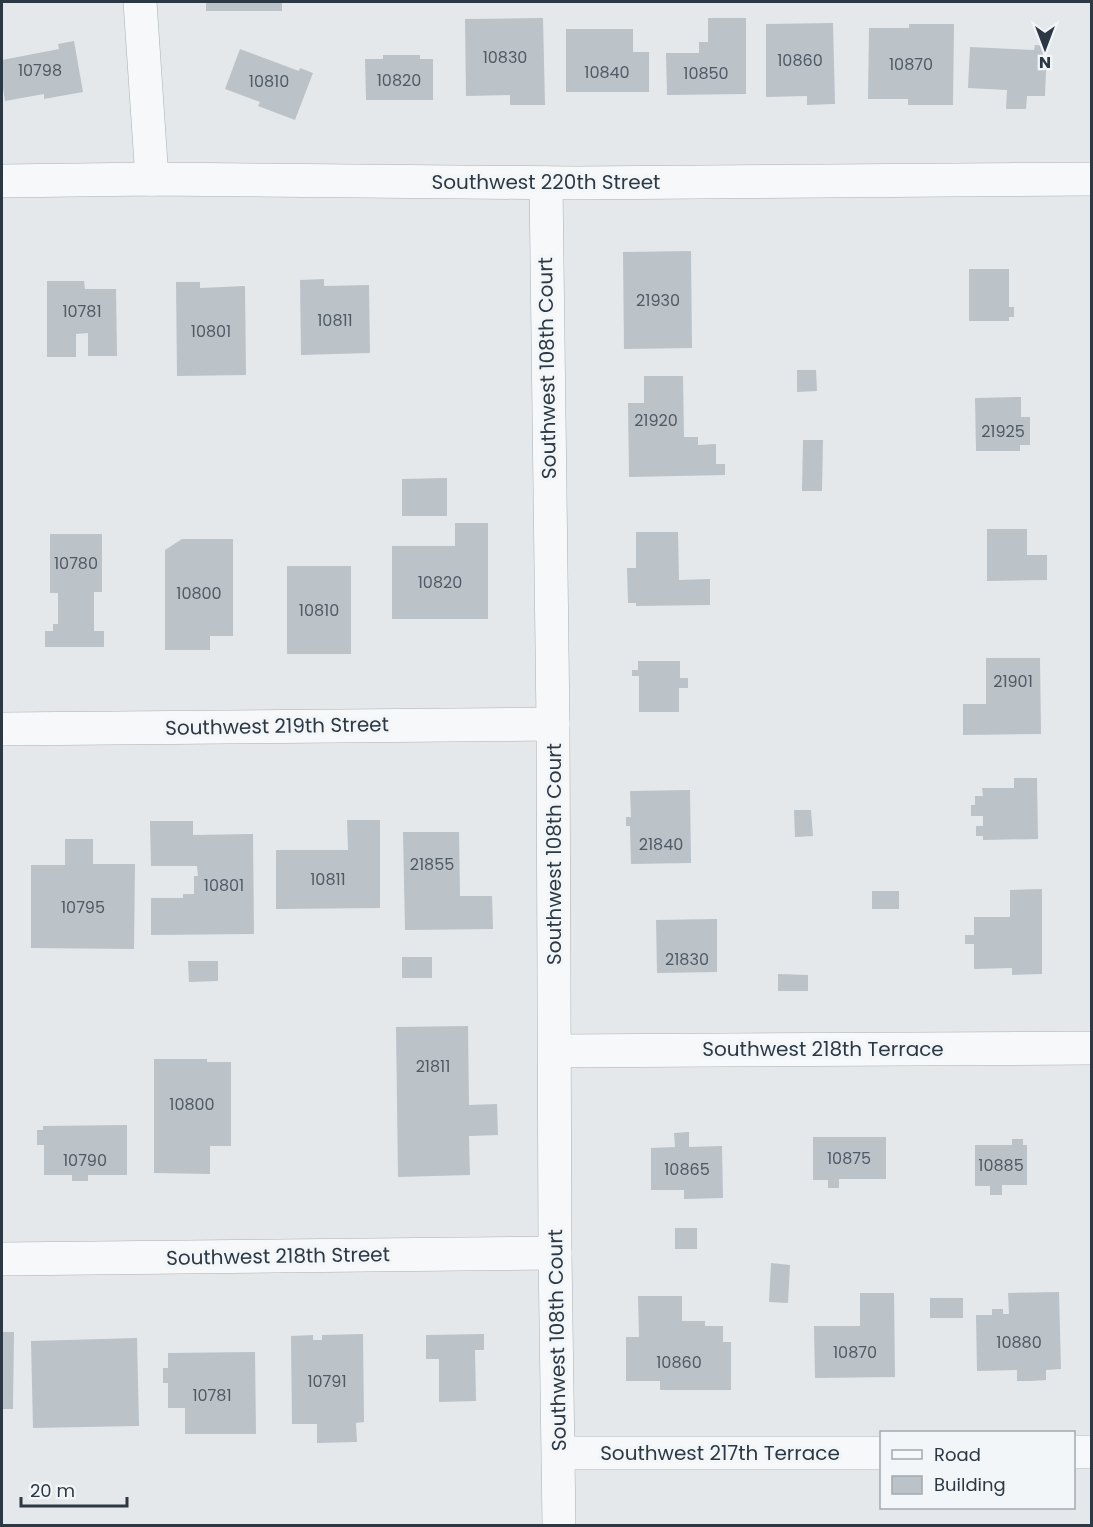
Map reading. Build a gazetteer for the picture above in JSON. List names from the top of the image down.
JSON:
{
  "streets": {
    "street": [
      "Southwest 220th Street",
      "Southwest 108th Court",
      "Southwest 219th Street",
      "Southwest 218th Terrace",
      "Southwest 218th Street",
      "Southwest 217th Terrace"
    ]
  },
  "crossings": [
    ["Southwest 220th Street", "Southwest 108th Court"],
    ["Southwest 108th Court", "Southwest 219th Street"],
    ["Southwest 108th Court", "Southwest 218th Terrace"],
    ["Southwest 108th Court", "Southwest 218th Street"],
    ["Southwest 108th Court", "Southwest 217th Terrace"]
  ],
  "house_numbers": [
    "10830",
    "10860",
    "10870",
    "10798",
    "10840",
    "10850",
    "10820",
    "10810",
    "21930",
    "10781",
    "10811",
    "10801",
    "21920",
    "21925",
    "10780",
    "10820",
    "10800",
    "10810",
    "21901",
    "21840",
    "21855",
    "10811",
    "10801",
    "10795",
    "21830",
    "21811",
    "10800",
    "10875",
    "10790",
    "10885",
    "10865",
    "10880",
    "10870",
    "10860",
    "10791",
    "10781"
  ],
  "legend": ["Road", "Building"],
  "scale_bar": "20 m",
  "north": "bottom"
}
